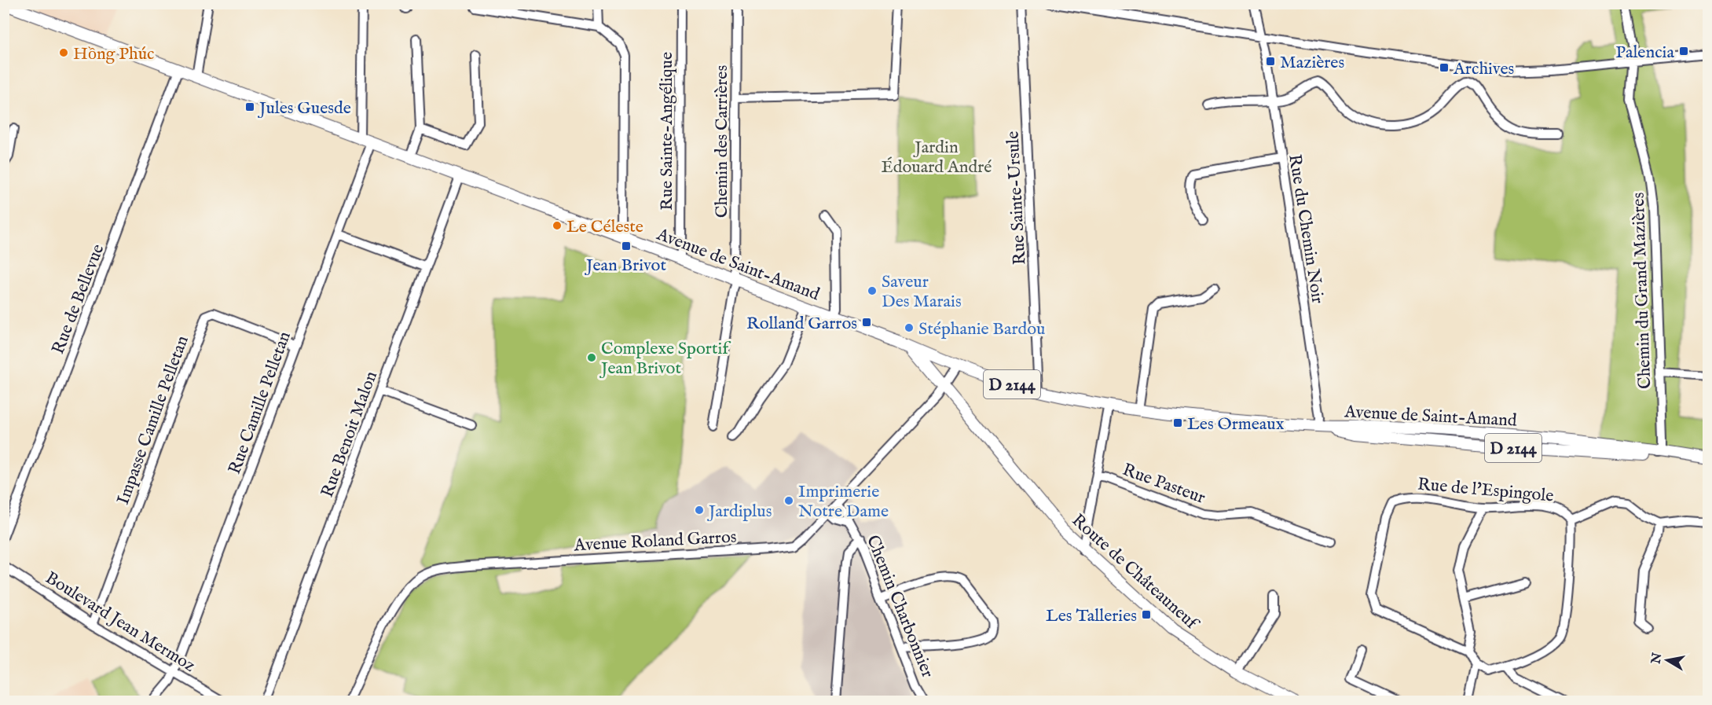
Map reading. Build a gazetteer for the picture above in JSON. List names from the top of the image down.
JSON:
{
  "streets": {
    "main road": ["Avenue de Saint-Amand", "D 2144", "Route de Châteauneuf"],
    "street": [
      "Rue Sainte-Angélique",
      "Chemin des Carrières",
      "Rue Sainte-Ursule",
      "Rue du Chemin Noir",
      "Chemin du Grand Mazières",
      "Rue de Bellevue",
      "Rue Camille Pelletan",
      "Impasse Camille Pelletan",
      "Rue Benoit Malon",
      "Rue Pasteur",
      "Rue de l'Espingole",
      "Avenue Roland Garros",
      "Chemin Charbonnier",
      "Boulevard Jean Mermoz"
    ]
  },
  "crossings": [
    ["Rue Sainte-Angélique", "Avenue de Saint-Amand"],
    ["Chemin des Carrières", "Avenue de Saint-Amand"],
    ["Rue Sainte-Ursule", "Avenue de Saint-Amand"],
    ["Rue du Chemin Noir", "Avenue de Saint-Amand"],
    ["Avenue de Saint-Amand", "Chemin du Grand Mazières"],
    ["Avenue de Saint-Amand", "Rue de Bellevue"],
    ["Avenue de Saint-Amand", "Rue Camille Pelletan"],
    ["Avenue de Saint-Amand", "Rue Benoit Malon"],
    ["Avenue de Saint-Amand", "Avenue Roland Garros"],
    ["Avenue de Saint-Amand", "Route de Châteauneuf"],
    ["Rue Camille Pelletan", "Impasse Camille Pelletan"],
    ["Rue Camille Pelletan", "Boulevard Jean Mermoz"],
    ["Impasse Camille Pelletan", "Boulevard Jean Mermoz"],
    ["Avenue Roland Garros", "Route de Châteauneuf"],
    ["Avenue Roland Garros", "Chemin Charbonnier"]
  ],
  "parks": ["Jardin Édouard André"],
  "places": {
    "transit": [
      "Palencia",
      "Mazières",
      "Archives",
      "Jules Guesde",
      "Jean Brivot",
      "Rolland Garros",
      "Les Ormeaux",
      "Les Talleries"
    ],
    "other": [
      "Hồng Phúc",
      "Le Céleste",
      "Saveur Des Marais",
      "Stéphanie Bardou",
      "Complexe Sportif Jean Brivot",
      "Imprimerie Notre Dame",
      "Jardiplus"
    ]
  },
  "north": "left"
}
